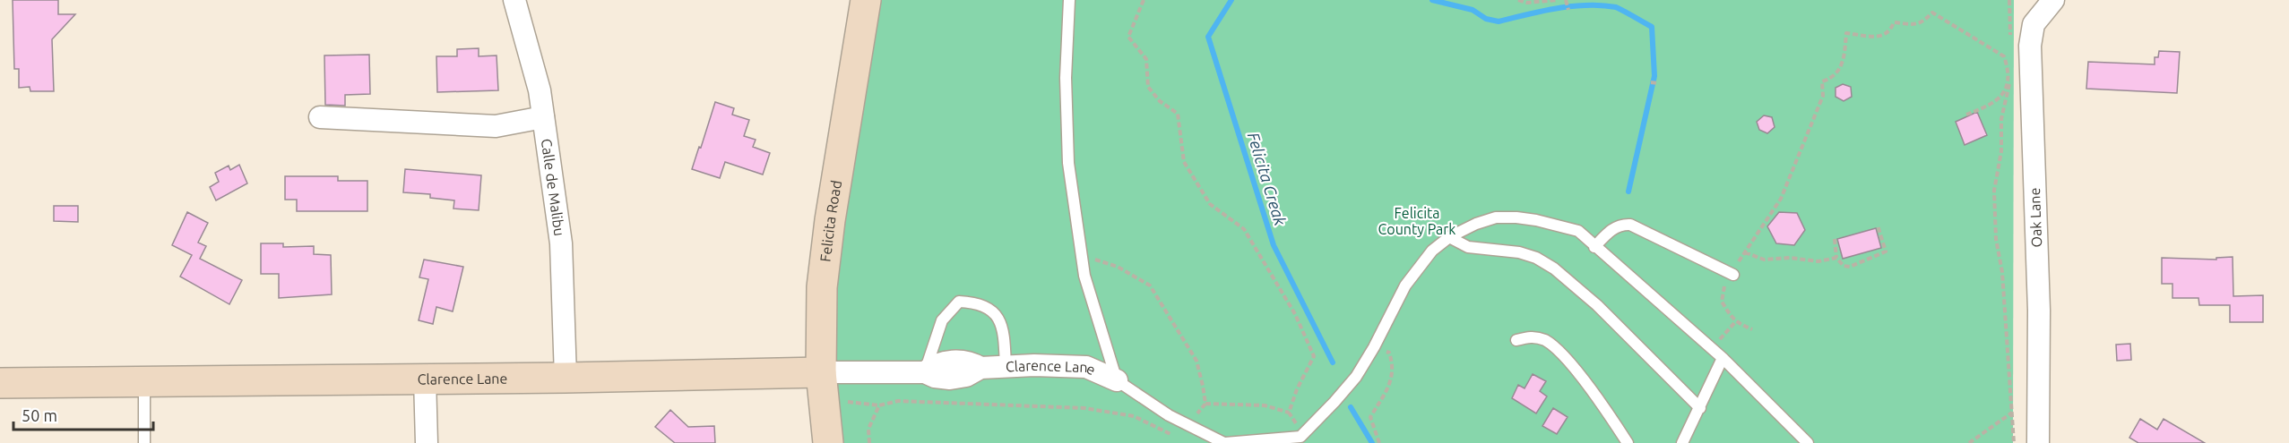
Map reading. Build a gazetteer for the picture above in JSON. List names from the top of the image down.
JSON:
{
  "streets": {
    "street": [
      "Calle de Malibu",
      "Oak Lane",
      "Felicita Road",
      "Clarence Lane"
    ]
  },
  "crossings": [
    ["Calle de Malibu", "Clarence Lane"],
    ["Felicita Road", "Clarence Lane"]
  ],
  "water": ["Felicita Creak"],
  "parks": ["Felicita County Park"],
  "scale_bar": "50 m"
}
